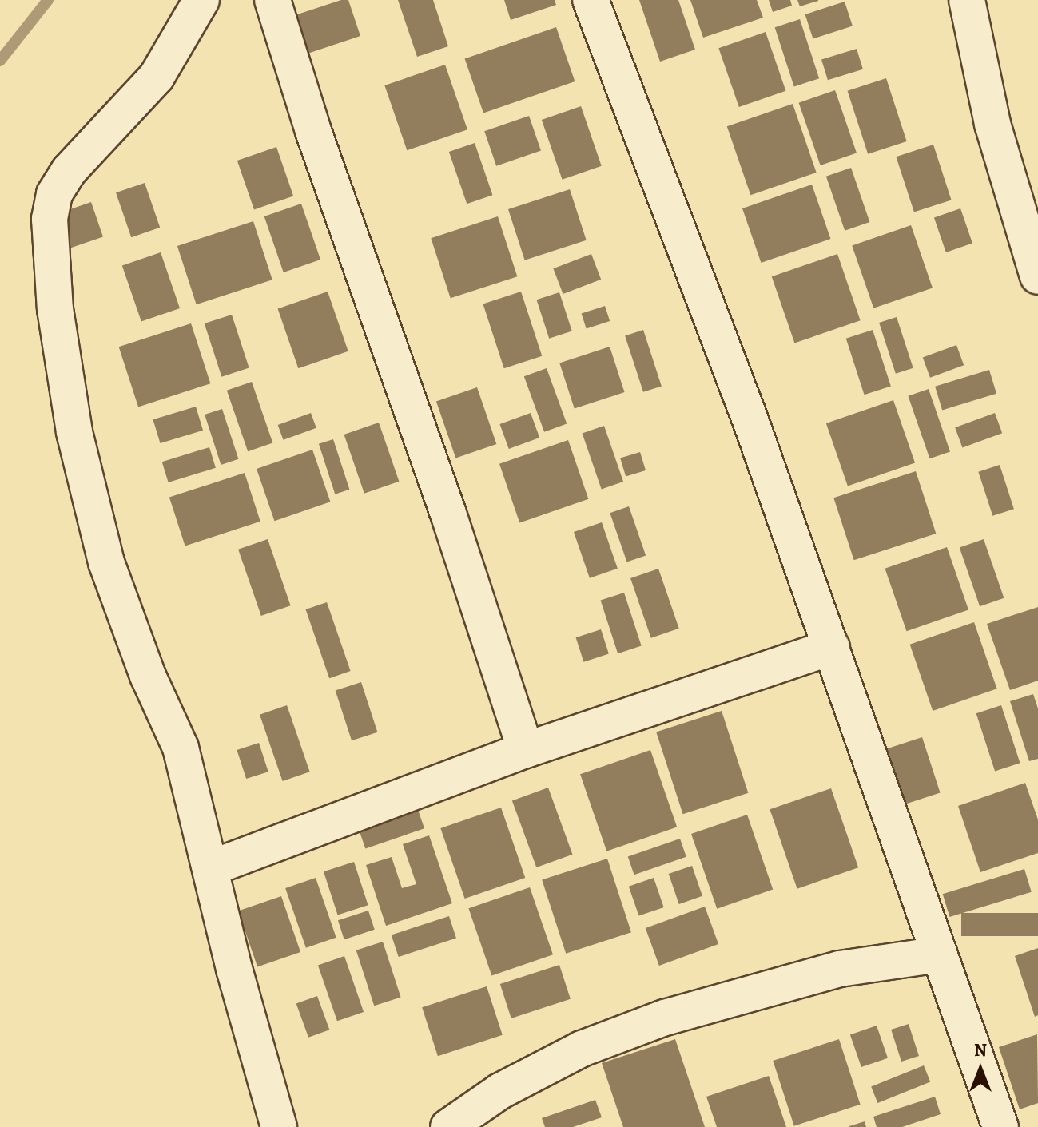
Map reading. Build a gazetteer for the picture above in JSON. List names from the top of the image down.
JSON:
{
  "north": "top"
}
